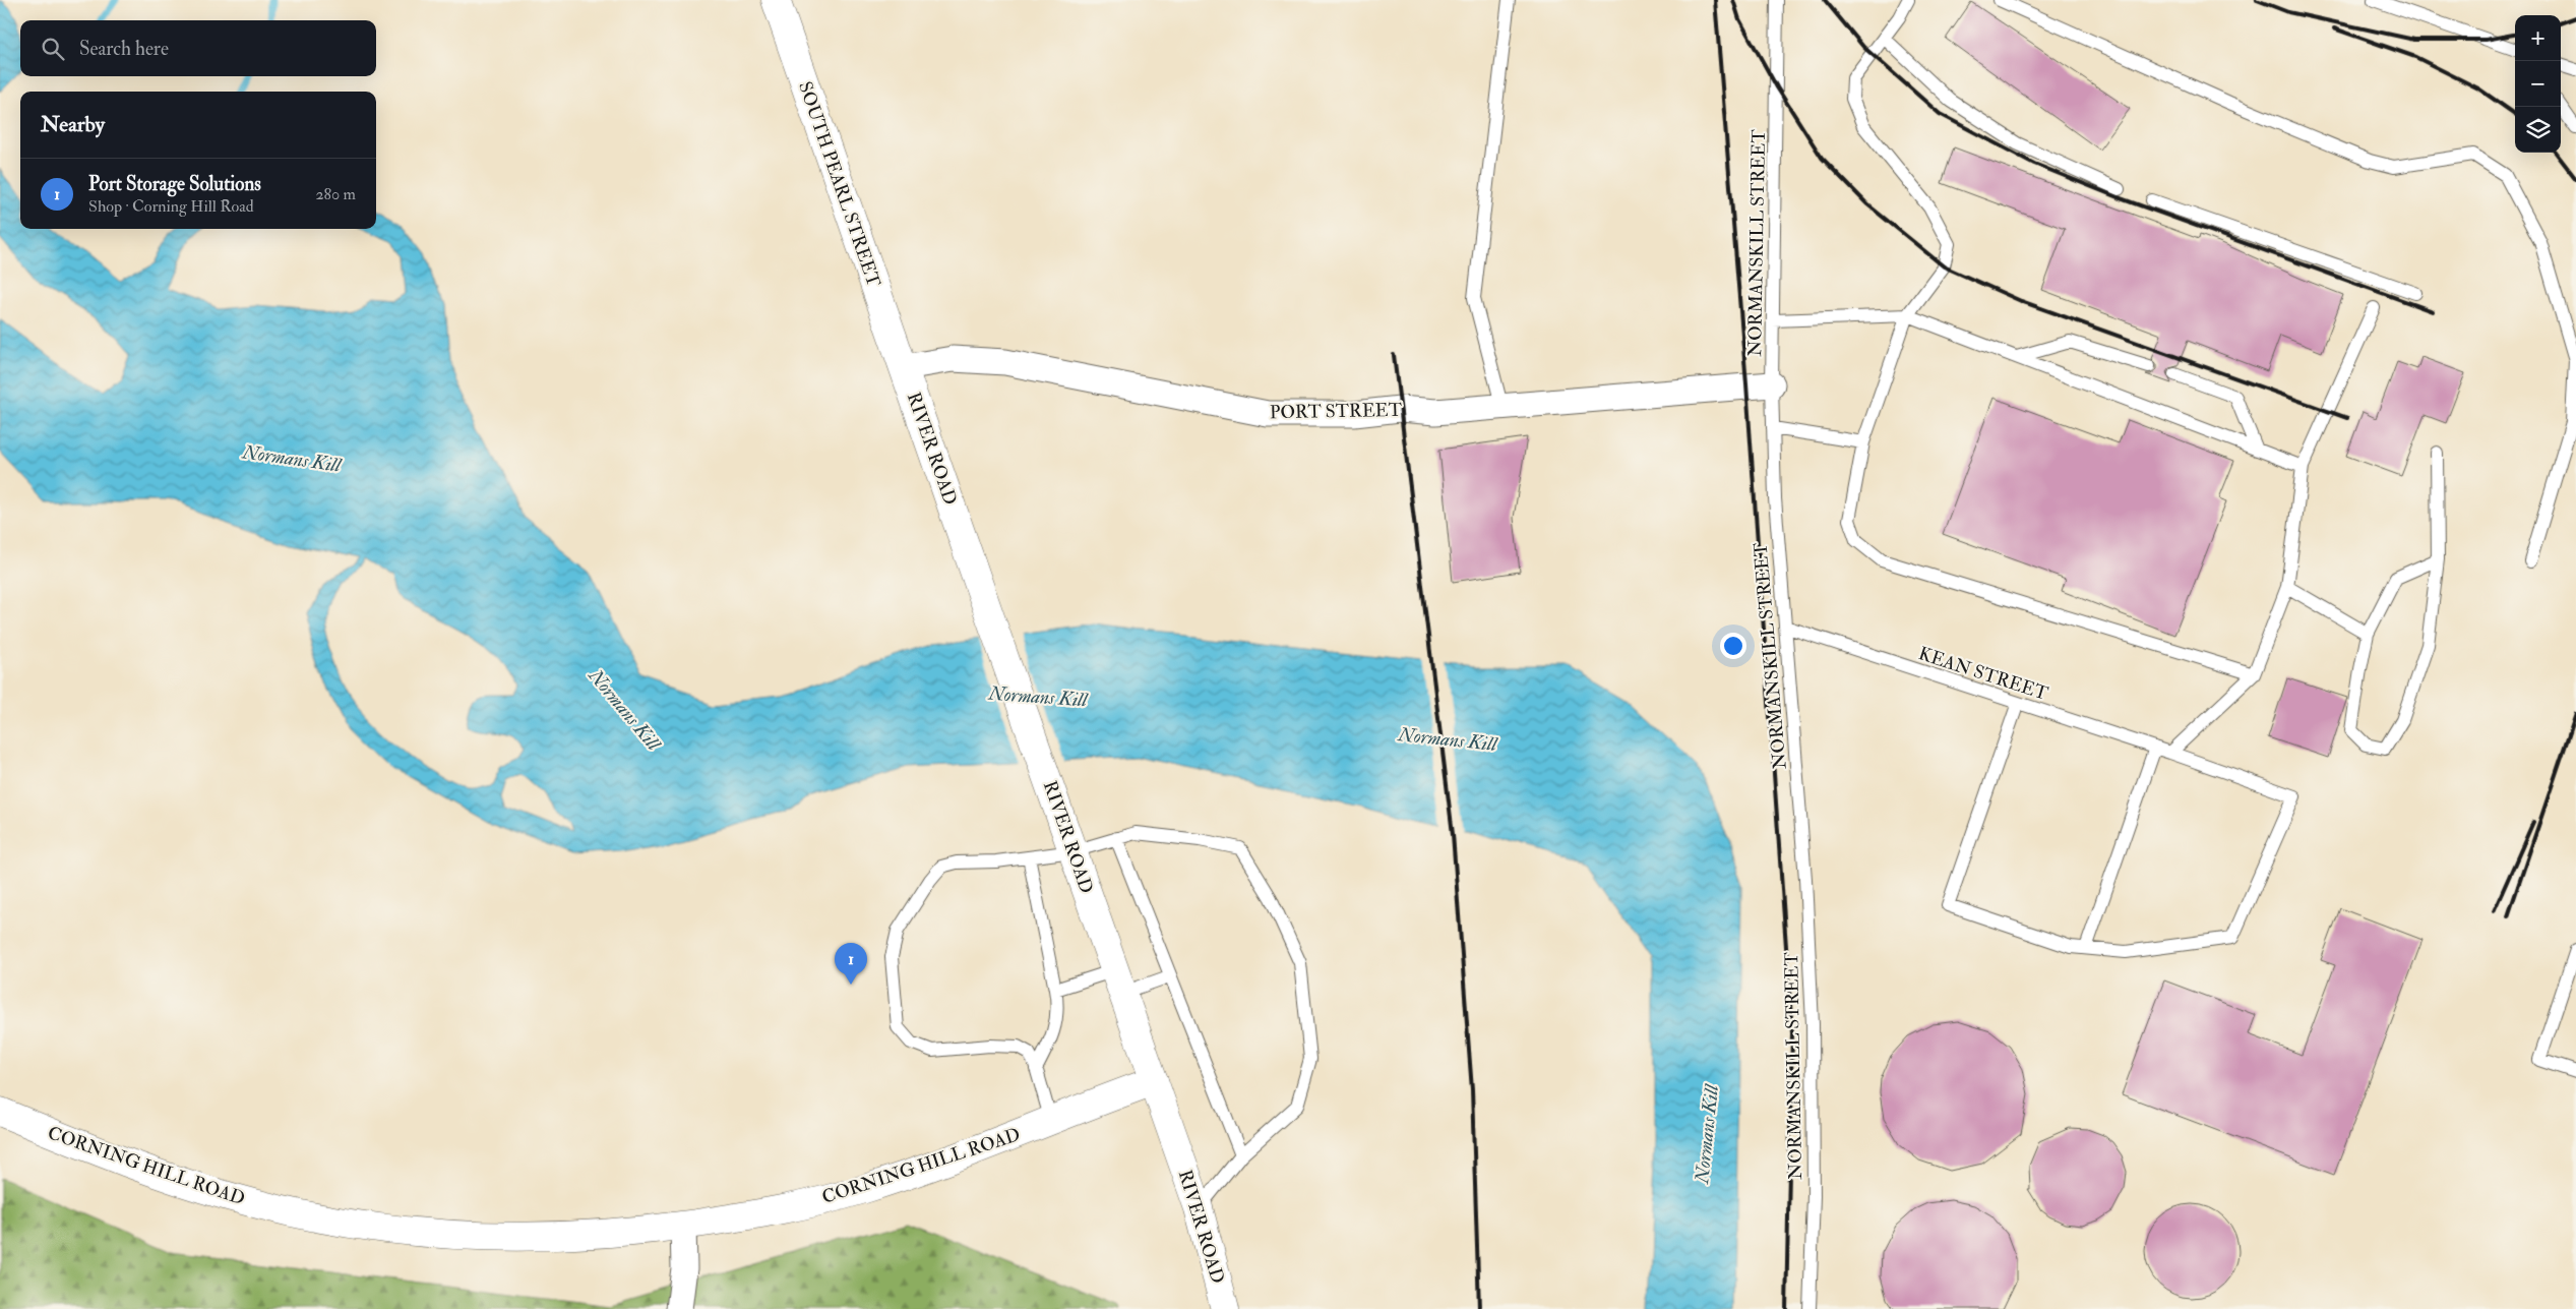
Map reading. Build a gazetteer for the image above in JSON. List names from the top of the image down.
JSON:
{
  "streets": {
    "main road": ["SOUTH PEARL STREET", "RIVER ROAD", "CORNING HILL ROAD"],
    "street": ["PORT STREET"],
    "lane": ["NORMANSKILL STREET", "KEAN STREET"]
  },
  "crossings": [
    ["SOUTH PEARL STREET", "PORT STREET"],
    ["SOUTH PEARL STREET", "RIVER ROAD"],
    ["NORMANSKILL STREET", "PORT STREET"],
    ["NORMANSKILL STREET", "KEAN STREET"],
    ["PORT STREET", "RIVER ROAD"],
    ["RIVER ROAD", "CORNING HILL ROAD"]
  ],
  "water": ["Normans Kill"],
  "page": {
    "map_buttons": ["+", "−"],
    "search": "Search here",
    "heading": "Nearby",
    "list": [
      {
        "mark": "1",
        "name": "Port Storage Solutions",
        "note": "Shop · Corning Hill Road",
        "value": "280 m"
      }
    ],
    "pins": "1"
  }
}
